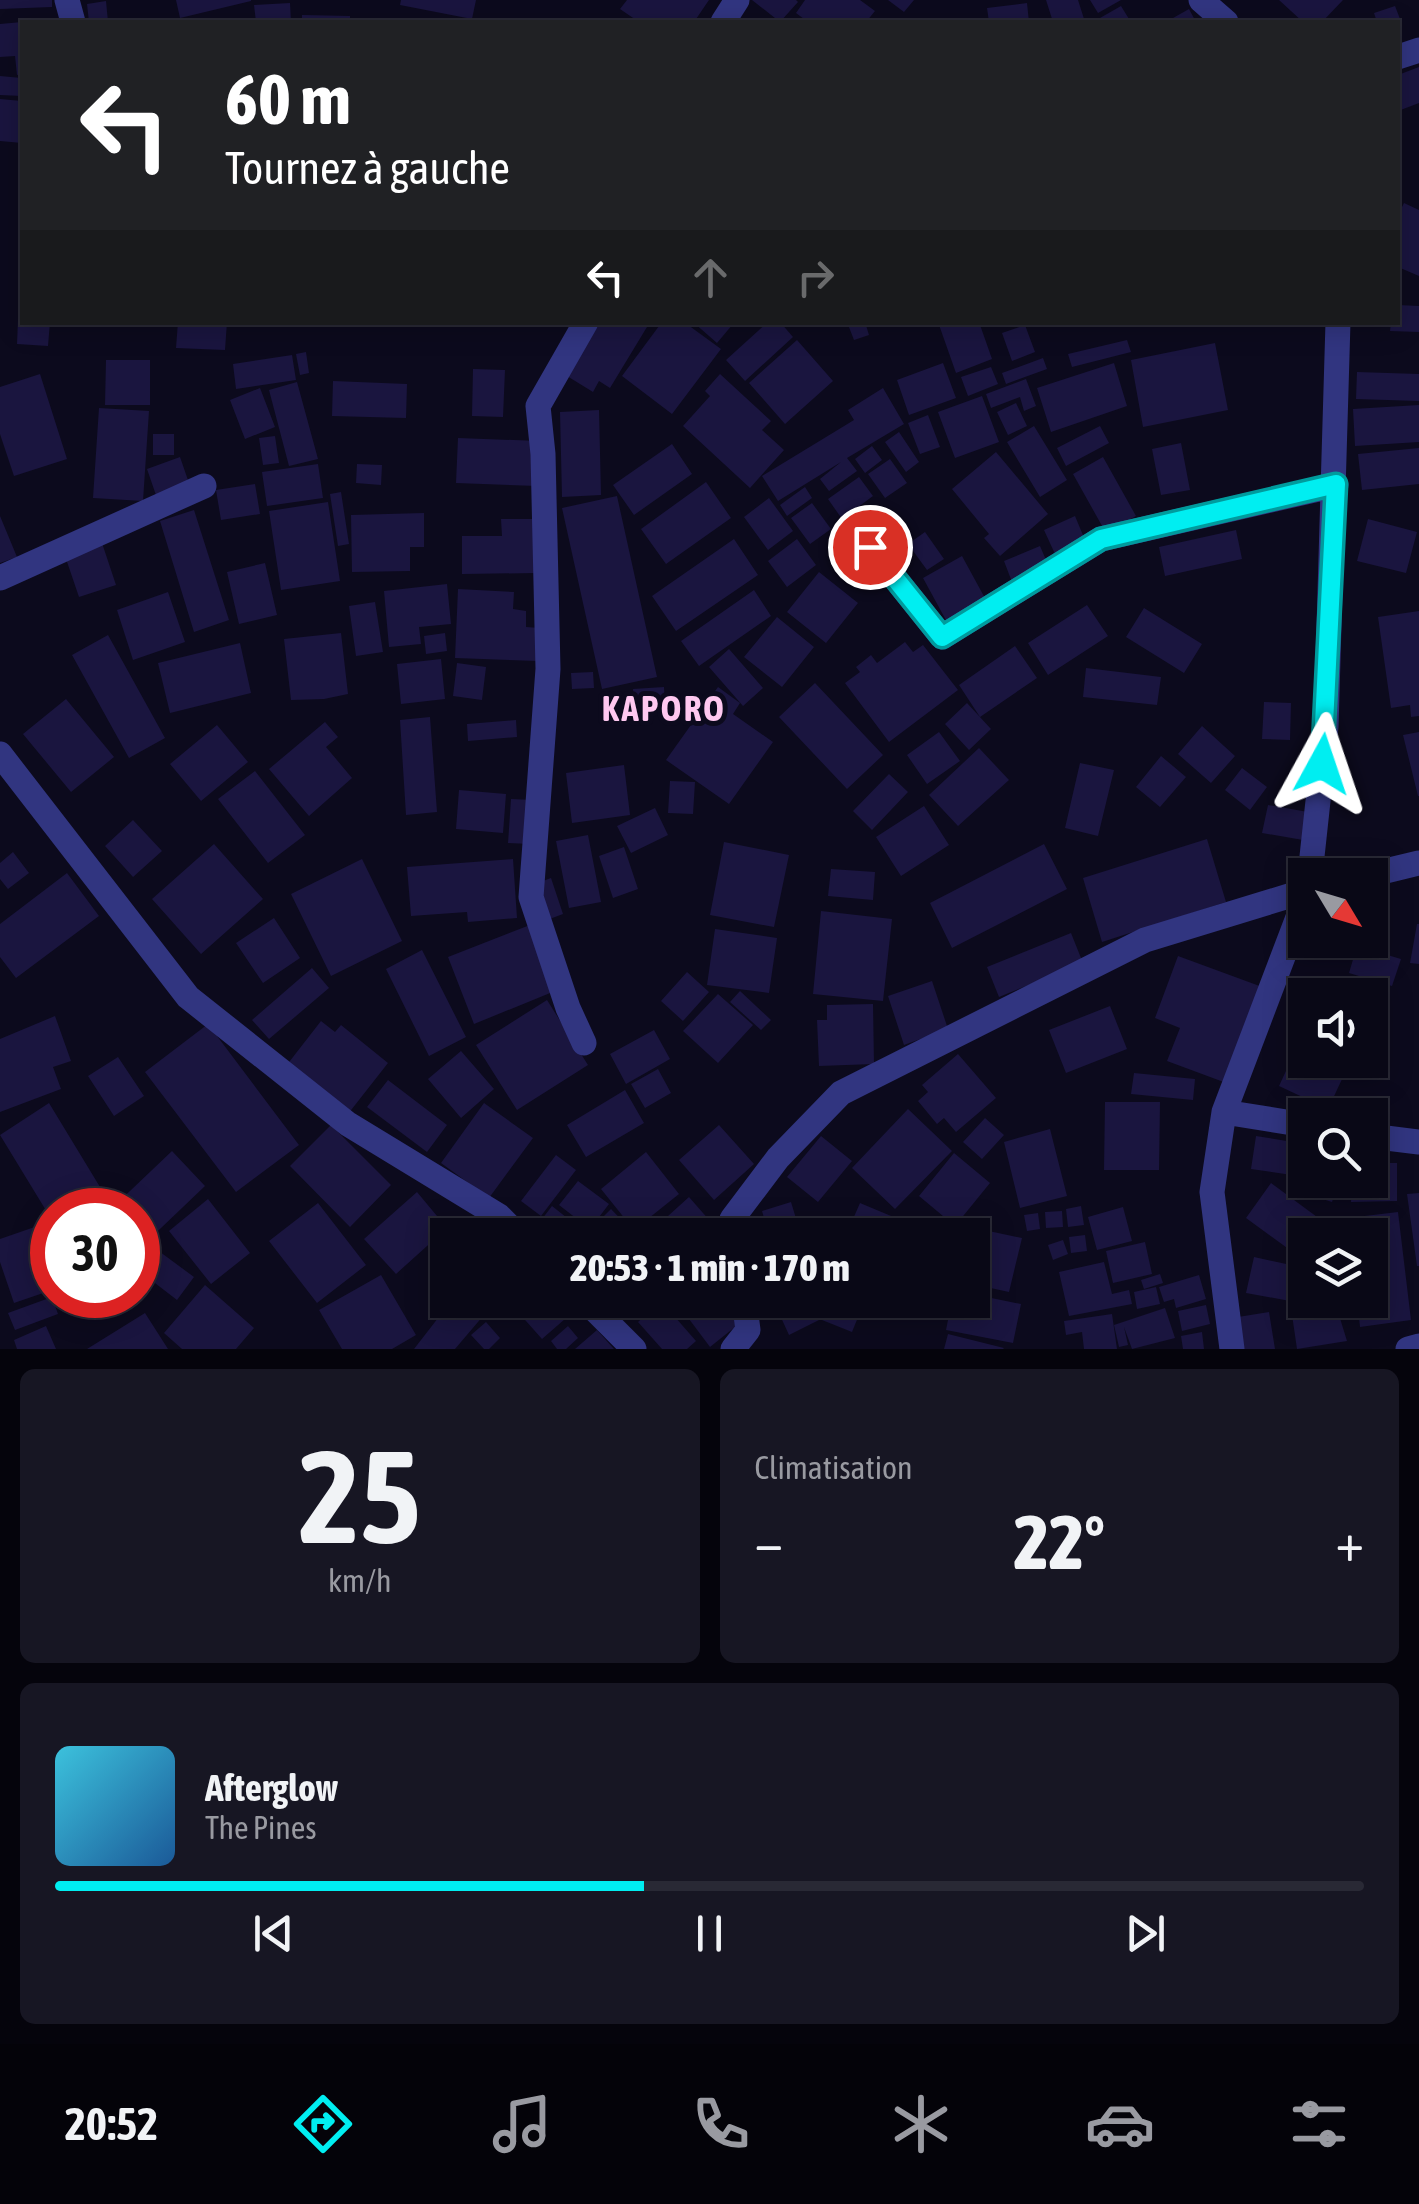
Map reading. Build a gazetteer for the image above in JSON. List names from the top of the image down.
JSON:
{
  "districts": ["KAPORO"],
  "north": "bottom right",
  "page": {
    "turn": ["60 m", "Tournez à gauche"],
    "limit": "30",
    "trip": "20:53 · 1 min · 170 m",
    "tile": [
      ["25", "km/h"],
      "Climatisation"
    ],
    "heat": ["−", "22°", "+"],
    "song": ["Afterglow", "The Pines"],
    "tabs": "20:52"
  }
}
